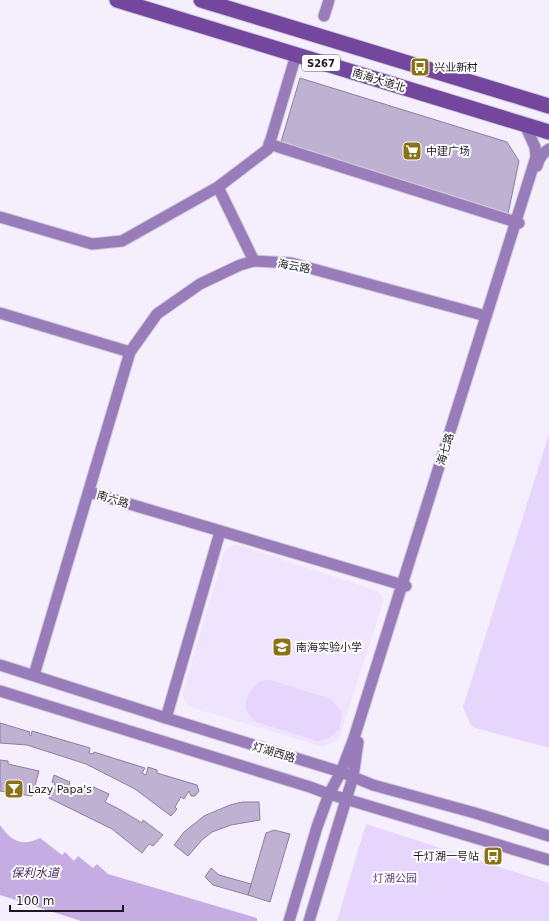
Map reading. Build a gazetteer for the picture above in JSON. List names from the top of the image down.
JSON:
{
  "streets": {
    "highway": ["S267", "南海大道北"],
    "main road": [
      "海云路",
      "海七路",
      "南六路",
      "灯湖西路"
    ]
  },
  "crossings": [
    ["南海大道北", "海七路"],
    ["海云路", "海七路"],
    ["海云路", "南六路"],
    ["海七路", "南六路"],
    ["海七路", "灯湖西路"]
  ],
  "water": ["保利水道"],
  "parks": ["灯湖公园"],
  "places": {
    "bus stop": ["兴业新村", "千灯湖一号站"],
    "supermarket": ["中建广场"],
    "school or university": ["南海实验小学"],
    "bar": ["Lazy Papa's"]
  },
  "scale_bar": "100 m"
}
